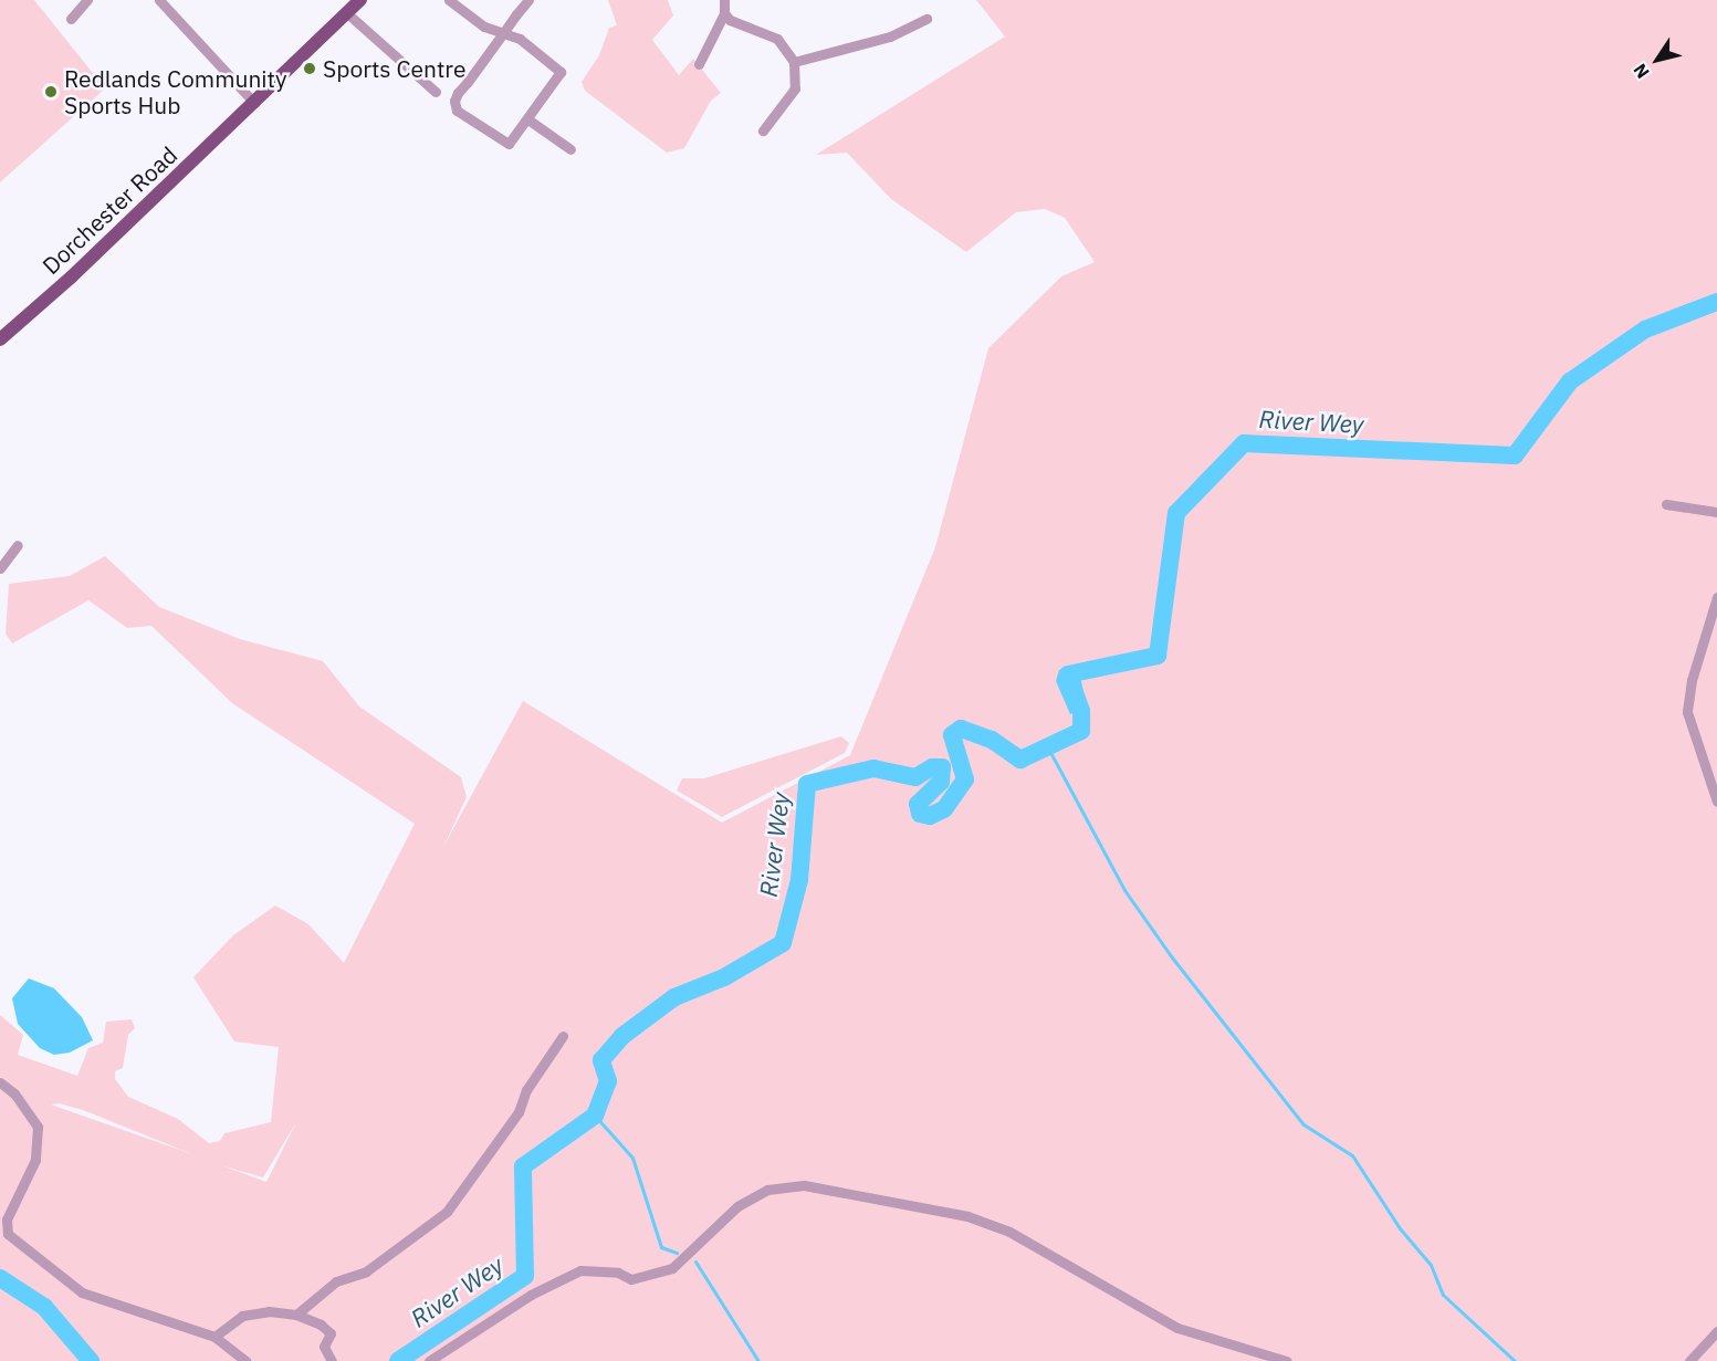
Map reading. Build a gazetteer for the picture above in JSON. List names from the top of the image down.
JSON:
{
  "streets": {
    "main road": ["Dorchester Road"]
  },
  "water": ["River Wey"],
  "places": ["Sports Centre", "Redlands Community Sports Hub"],
  "north": "bottom left"
}
